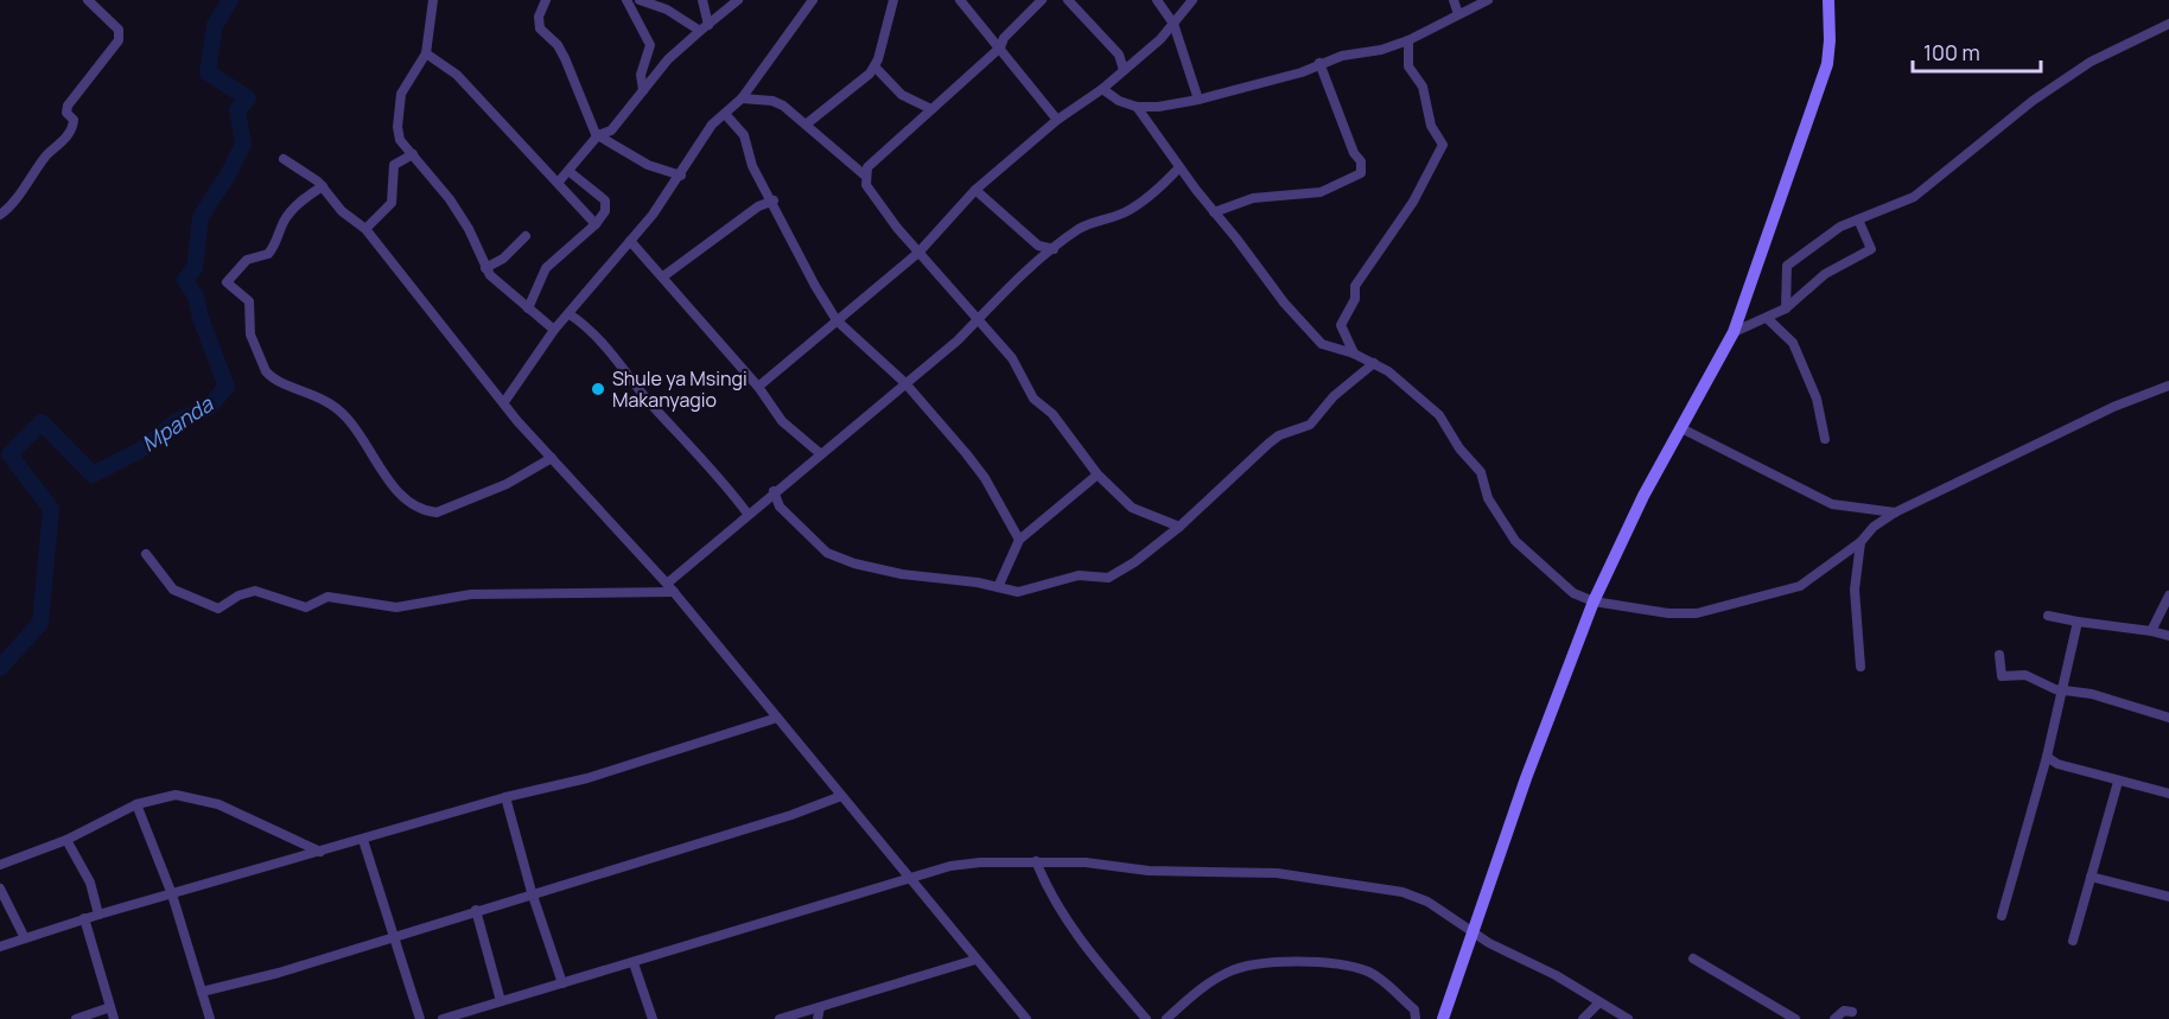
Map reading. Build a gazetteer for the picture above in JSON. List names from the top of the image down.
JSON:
{
  "water": ["Mpanda"],
  "places": ["Shule ya Msingi Makanyagio"],
  "scale_bar": "100 m"
}
